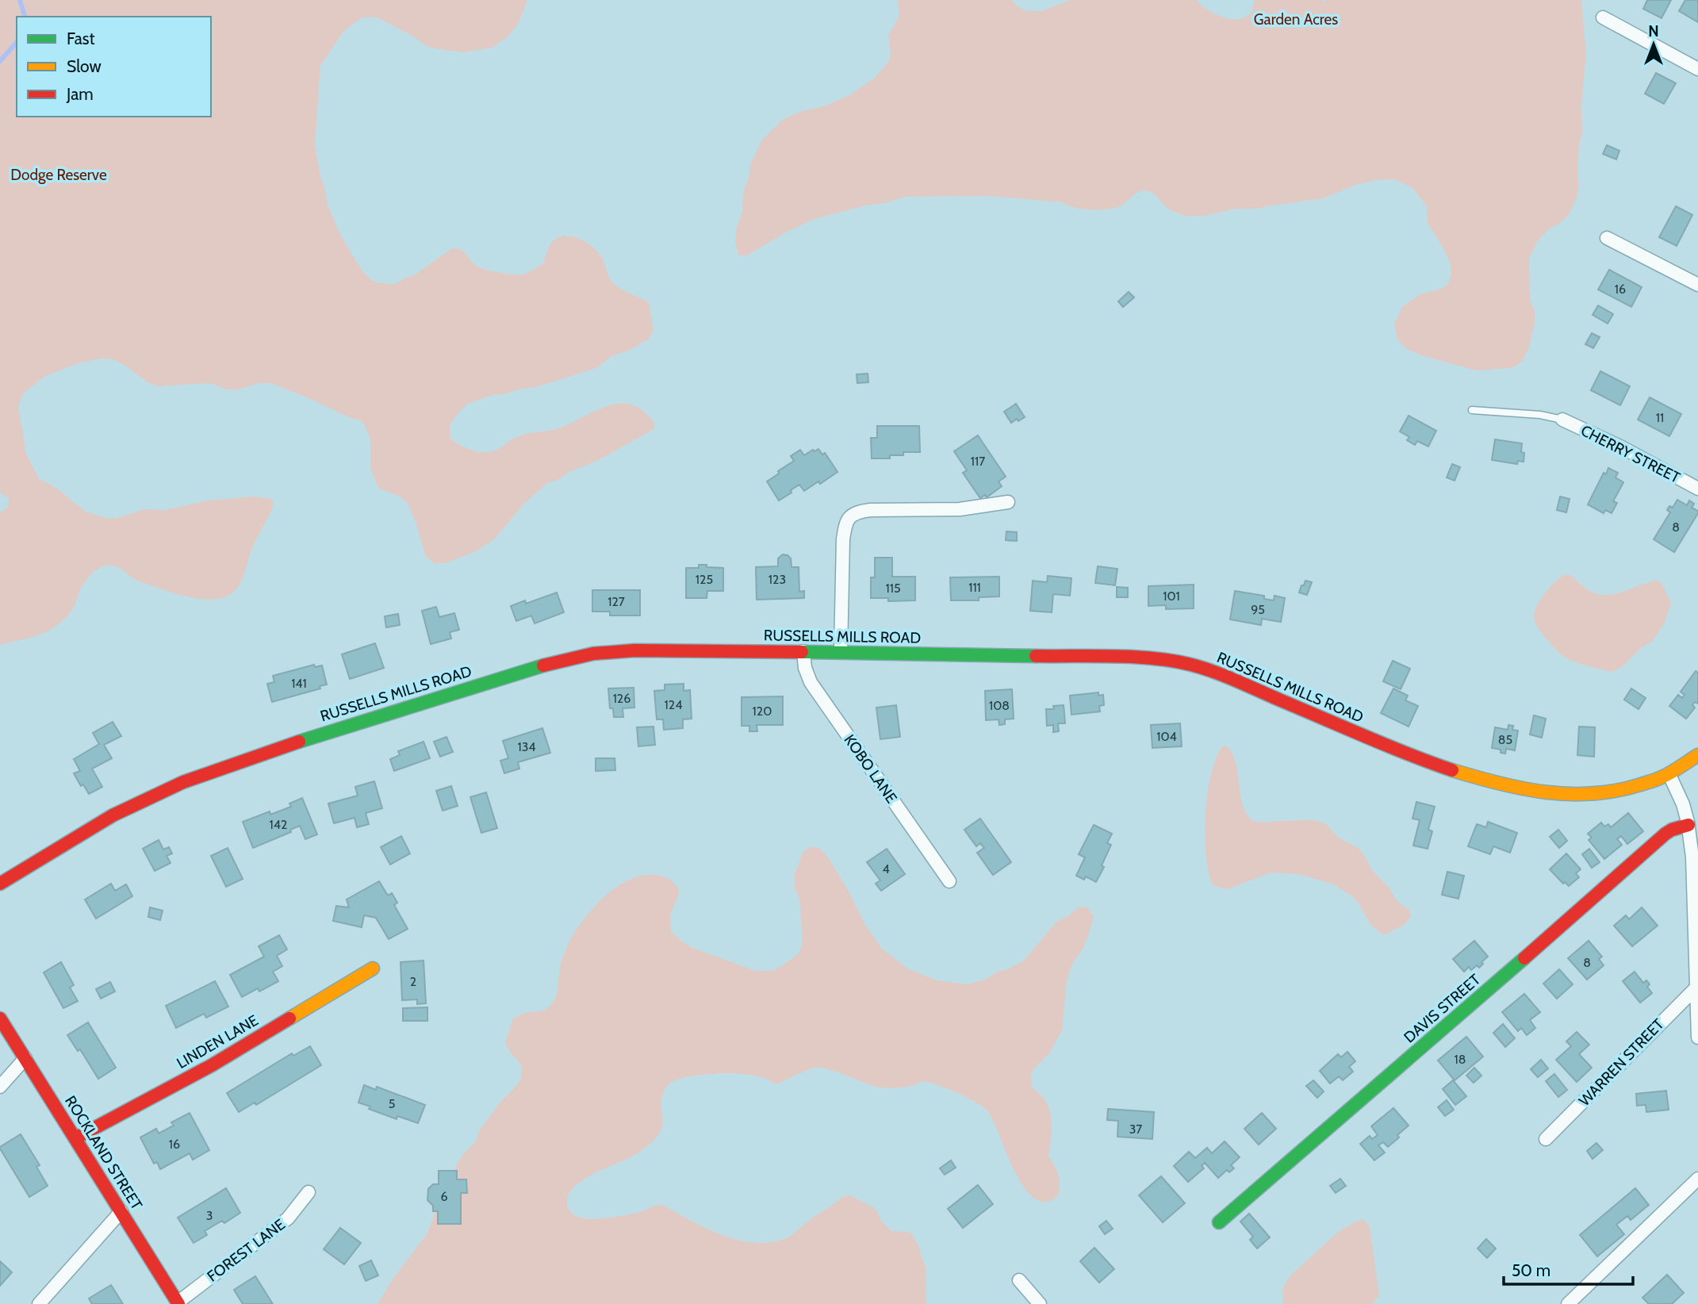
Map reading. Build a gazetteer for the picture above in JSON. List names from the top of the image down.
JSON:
{
  "streets": {
    "main road": [
      "RUSSELLS MILLS ROAD",
      "DAVIS STREET",
      "LINDEN LANE",
      "ROCKLAND STREET"
    ],
    "street": [
      "CHERRY STREET",
      "KOBO LANE",
      "WARREN STREET",
      "FOREST LANE"
    ]
  },
  "crossings": [
    ["RUSSELLS MILLS ROAD", "KOBO LANE"],
    ["LINDEN LANE", "ROCKLAND STREET"],
    ["ROCKLAND STREET", "FOREST LANE"]
  ],
  "parks": ["Garden Acres", "Dodge Reserve"],
  "house_numbers": [
    "16",
    "11",
    "117",
    "8",
    "125",
    "123",
    "111",
    "115",
    "101",
    "127",
    "95",
    "141",
    "126",
    "124",
    "108",
    "120",
    "104",
    "85",
    "134",
    "142",
    "4",
    "8",
    "2",
    "18",
    "5",
    "37",
    "16",
    "6",
    "3"
  ],
  "legend": ["Fast", "Slow", "Jam"],
  "scale_bar": "50 m",
  "north": "top"
}
